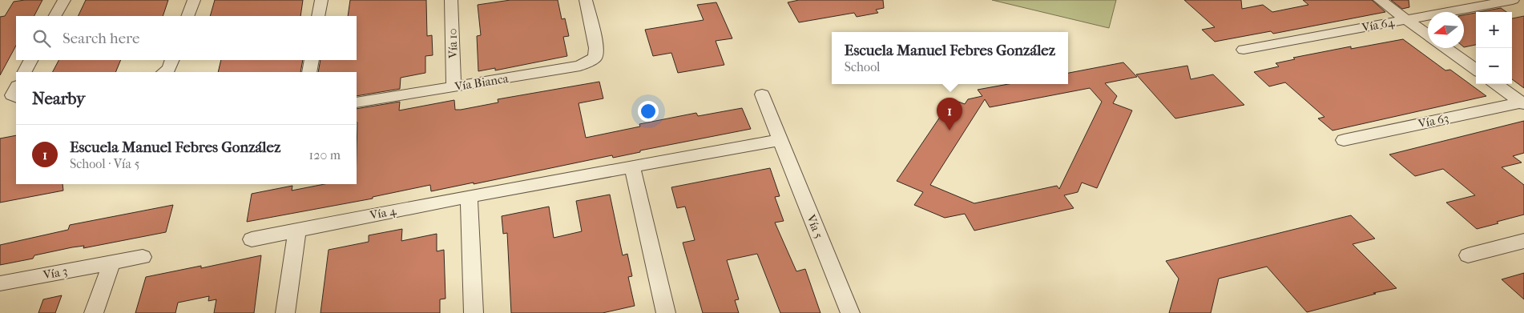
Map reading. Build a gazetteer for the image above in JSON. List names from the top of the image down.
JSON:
{
  "streets": {
    "street": [
      "Vía 64",
      "Vía 10",
      "Vía Bianca",
      "Vía 63",
      "Vía 4",
      "Vía 5",
      "Vía 3"
    ]
  },
  "crossings": [
    ["Vía 10", "Vía Bianca"]
  ],
  "north": "left",
  "page": {
    "map_buttons": ["+", "−"],
    "search": "Search here",
    "popup": ["Escuela Manuel Febres González", "School"],
    "heading": "Nearby",
    "pins": "1",
    "list": [
      {
        "mark": "1",
        "name": "Escuela Manuel Febres González",
        "note": "School · Vía 5",
        "value": "120 m"
      }
    ]
  }
}
